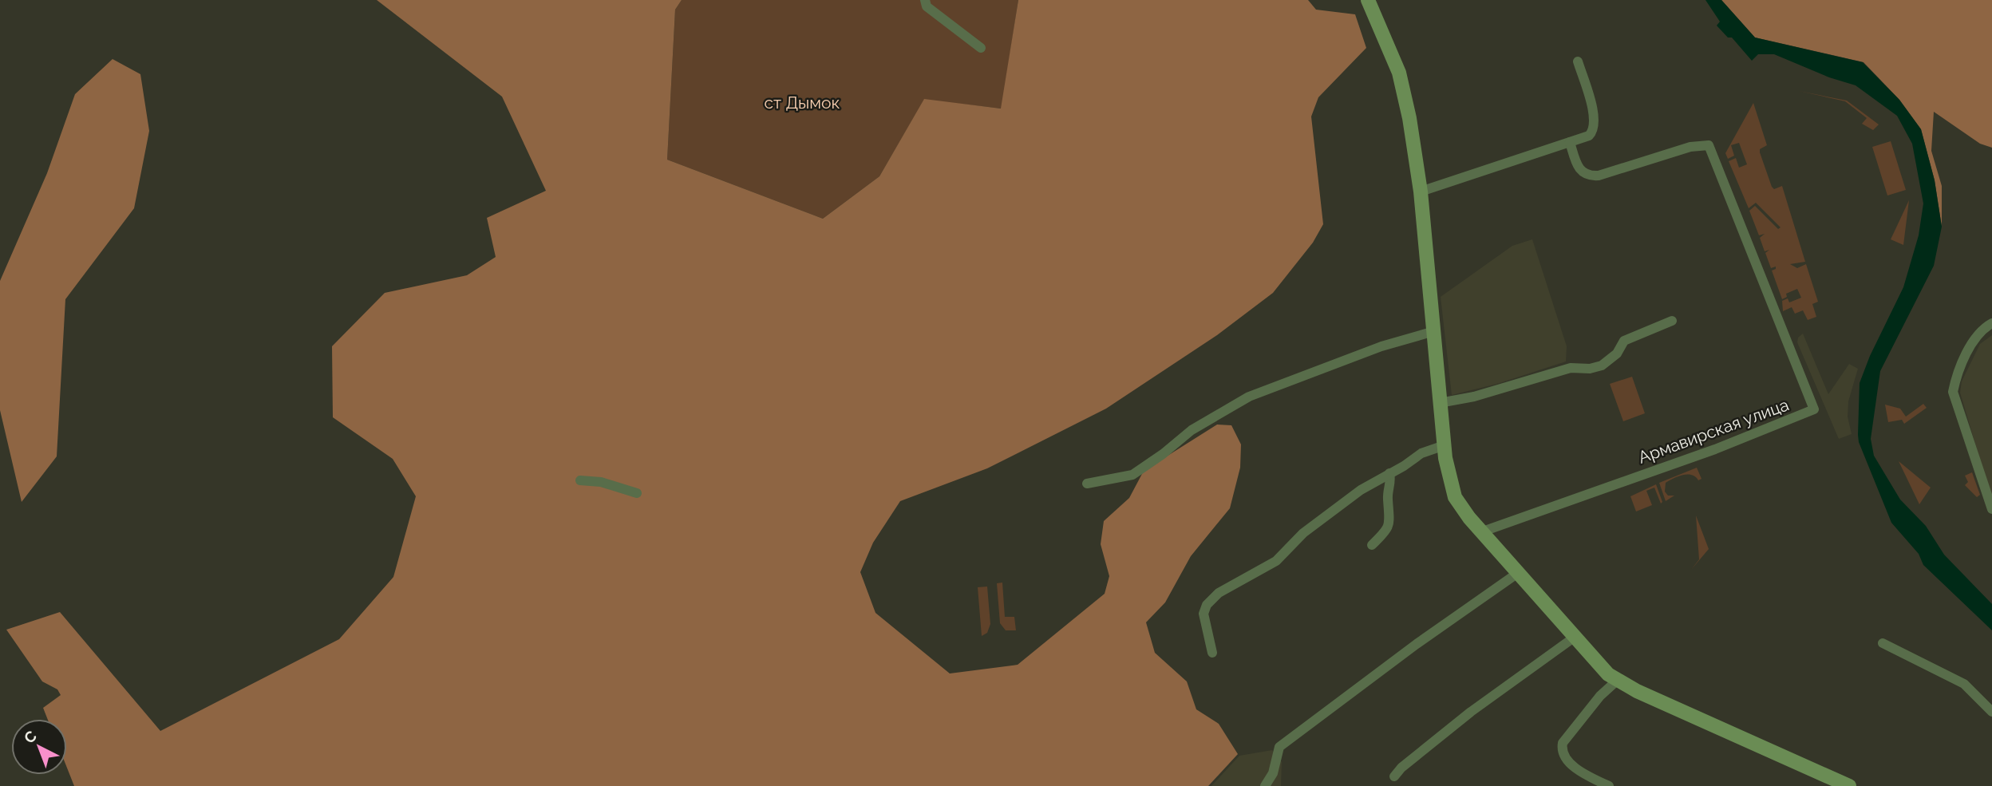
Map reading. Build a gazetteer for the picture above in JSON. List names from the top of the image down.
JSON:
{
  "streets": {
    "street": ["Армавирская улица"]
  },
  "parks": ["ст Дымок"],
  "north": "top left"
}
